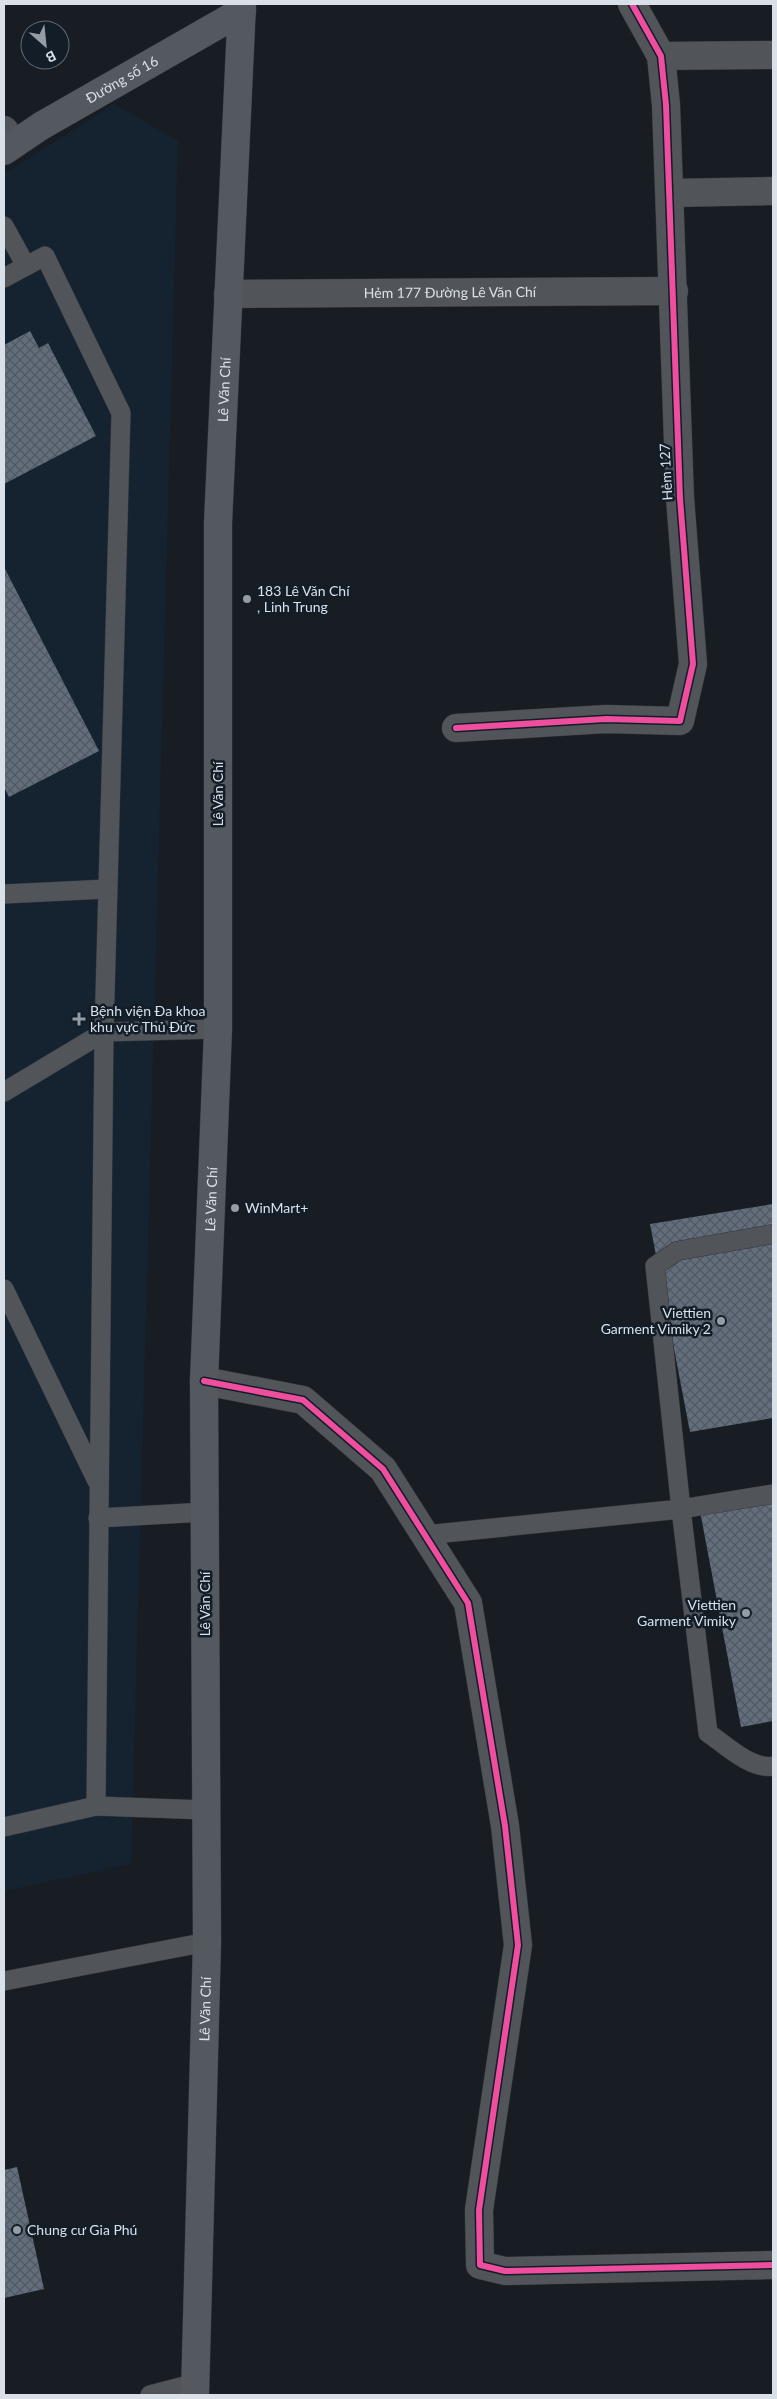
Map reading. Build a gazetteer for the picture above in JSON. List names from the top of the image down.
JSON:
{
  "streets": {
    "main road": ["Đường số 16", "Lê Văn Chí"],
    "street": ["Hẻm 177 Đường Lê Văn Chí", "Hẻm 127"]
  },
  "crossings": [
    ["Đường số 16", "Lê Văn Chí"],
    ["Hẻm 177 Đường Lê Văn Chí", "Lê Văn Chí"],
    ["Hẻm 177 Đường Lê Văn Chí", "Hẻm 127"]
  ],
  "places": {
    "other": [
      "183 Lê Văn Chí , Linh Trung",
      "WinMart+",
      "Viettien Garment Vimiky 2",
      "Viettien Garment Vimiky",
      "Chung cư Gia Phú"
    ],
    "health": ["Bệnh viện Đa khoa khu vực Thủ Đức"]
  },
  "north": "bottom right"
}
